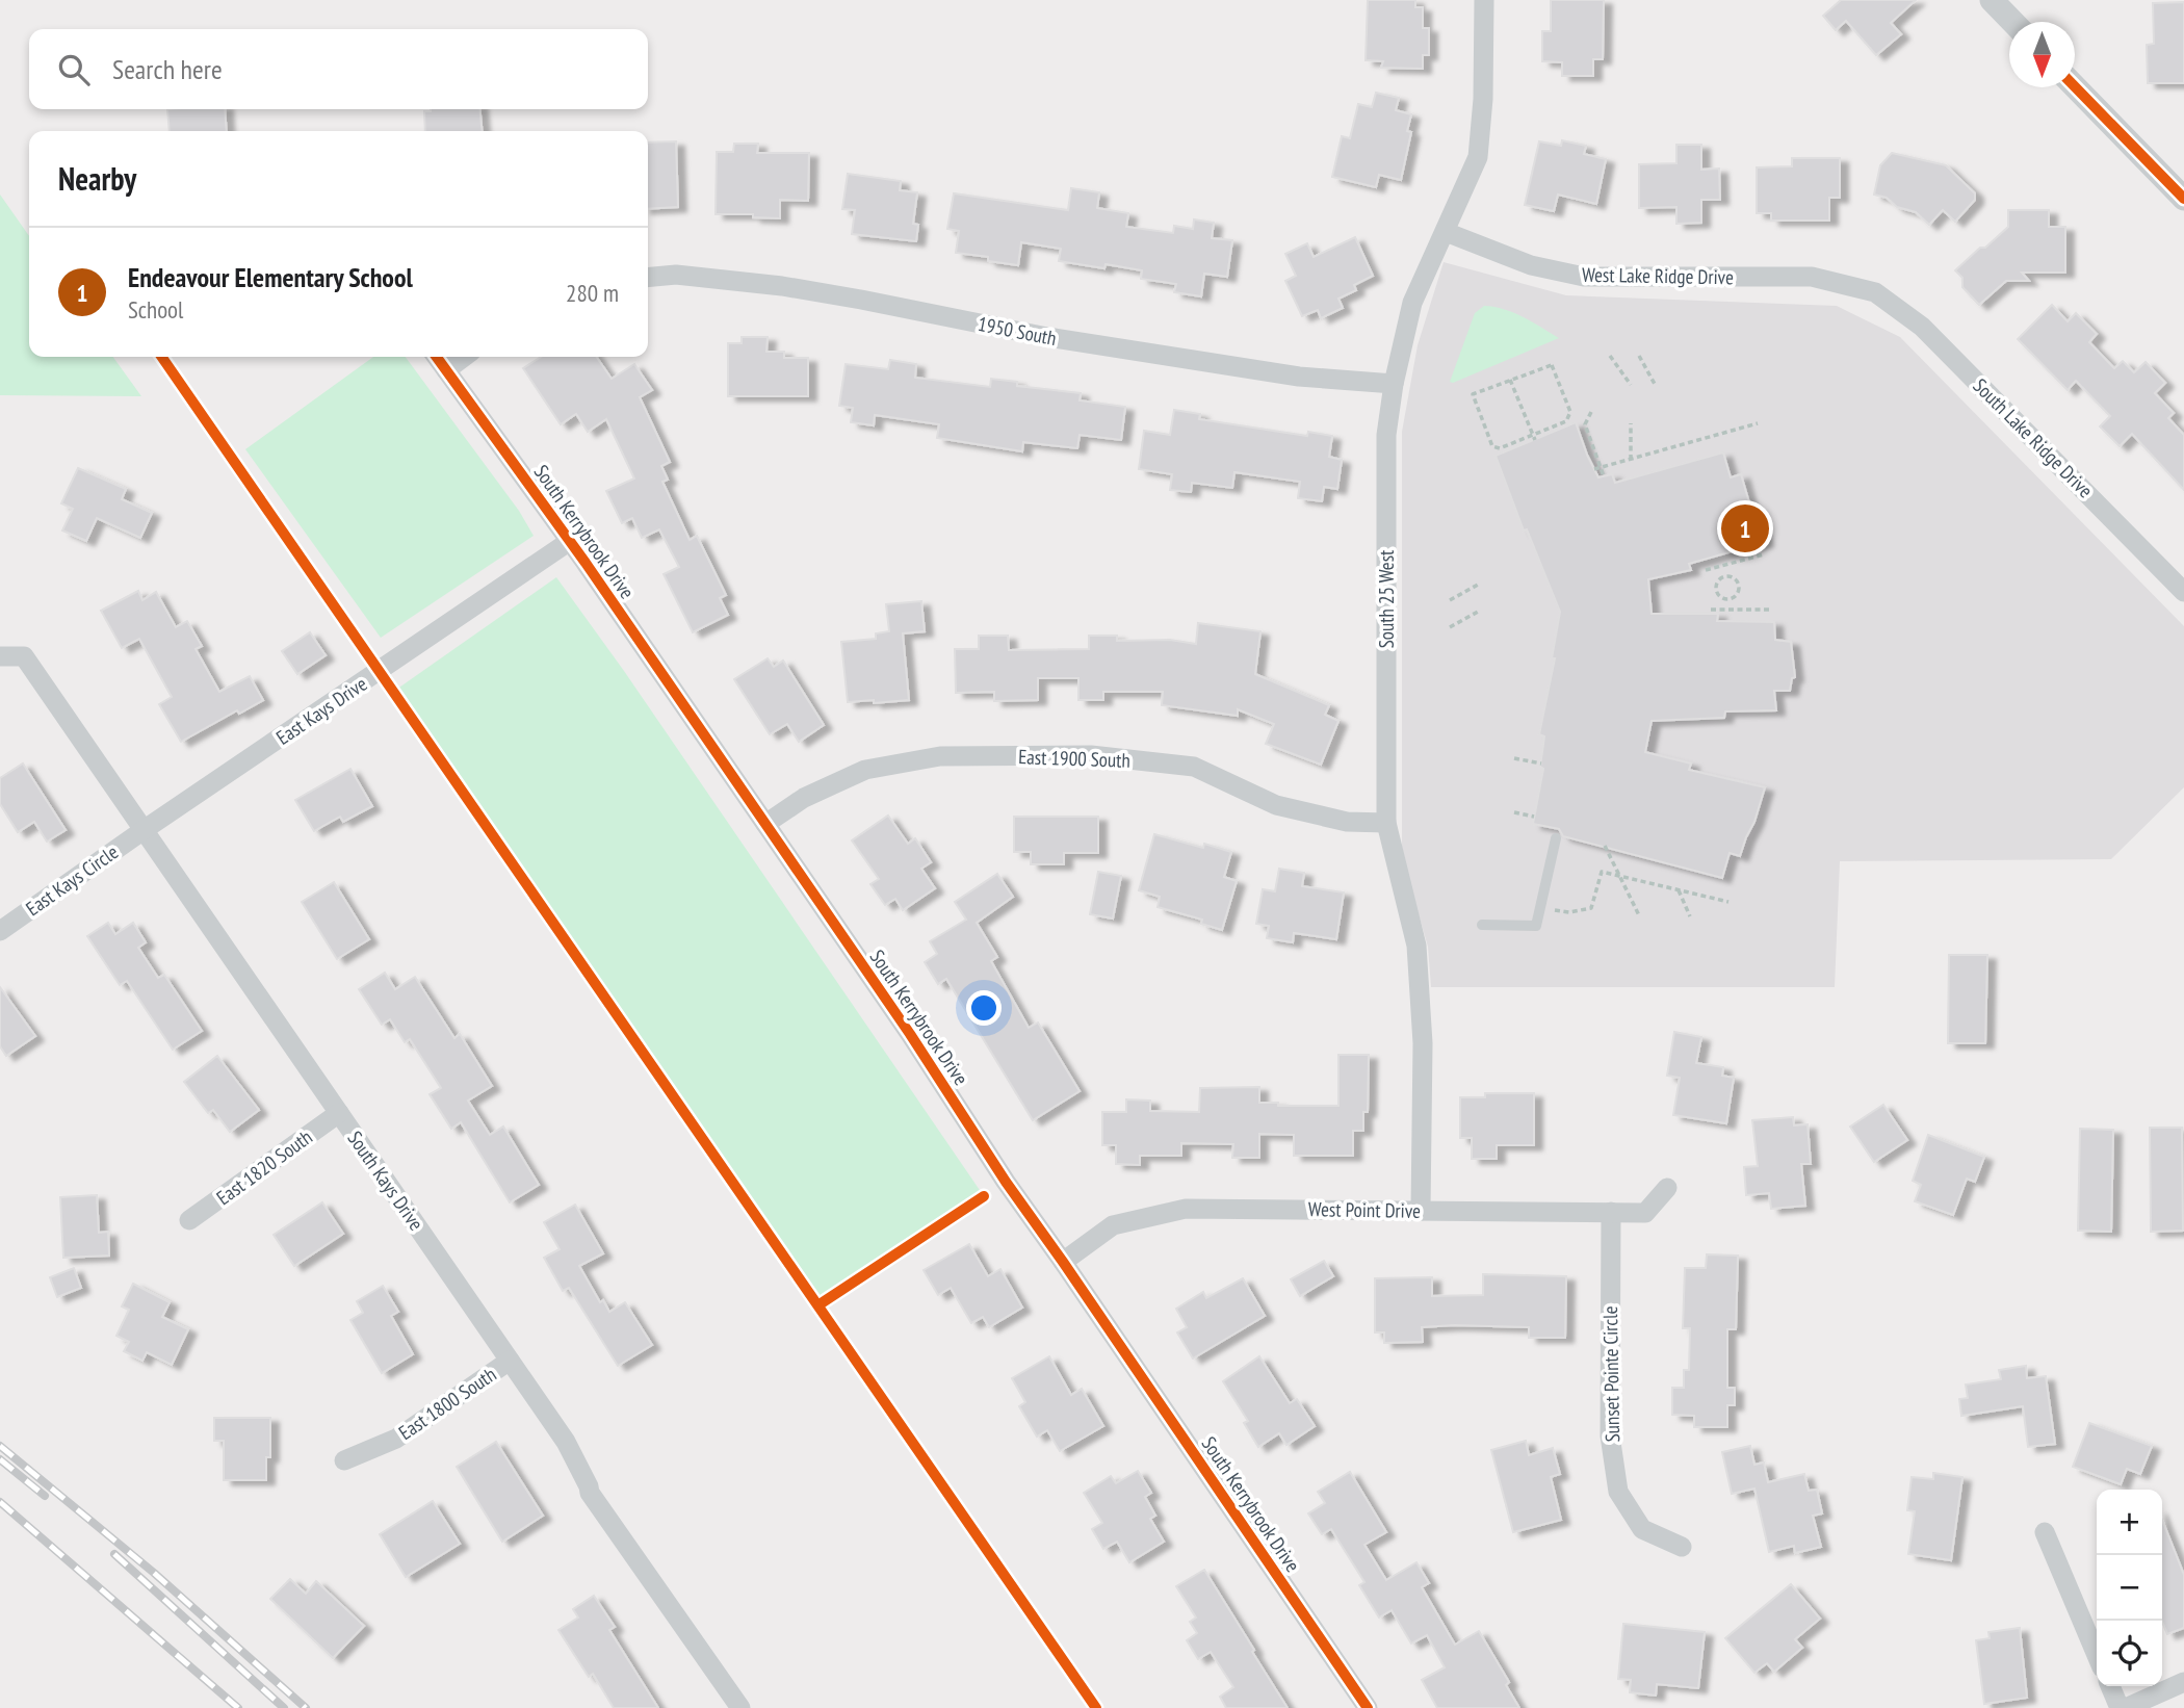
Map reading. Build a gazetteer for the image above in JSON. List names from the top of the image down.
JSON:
{
  "streets": {
    "street": [
      "West Lake Ridge Drive",
      "1950 South",
      "South Lake Ridge Drive",
      "South Kerrybrook Drive",
      "South 25 West",
      "East Kays Drive",
      "East 1900 South",
      "East Kays Circle",
      "East 1820 South",
      "South Kays Drive",
      "West Point Drive",
      "Sunset Pointe Circle",
      "East 1800 South"
    ]
  },
  "crossings": [
    ["West Lake Ridge Drive", "South Lake Ridge Drive"],
    ["West Lake Ridge Drive", "South 25 West"],
    ["1950 South", "South 25 West"],
    ["South Kerrybrook Drive", "East Kays Drive"],
    ["South Kerrybrook Drive", "East 1900 South"],
    ["South Kerrybrook Drive", "West Point Drive"],
    ["South 25 West", "East 1900 South"],
    ["South 25 West", "West Point Drive"],
    ["East Kays Drive", "East Kays Circle"],
    ["East Kays Drive", "South Kays Drive"],
    ["East Kays Circle", "South Kays Drive"],
    ["East 1820 South", "South Kays Drive"],
    ["South Kays Drive", "East 1800 South"],
    ["West Point Drive", "Sunset Pointe Circle"]
  ],
  "north": "bottom",
  "page": {
    "search": "Search here",
    "heading": "Nearby",
    "list": [
      {
        "mark": "1",
        "name": "Endeavour Elementary School",
        "note": "School",
        "value": "280 m"
      }
    ],
    "pins": "1",
    "map_buttons": ["+", "−"]
  }
}
